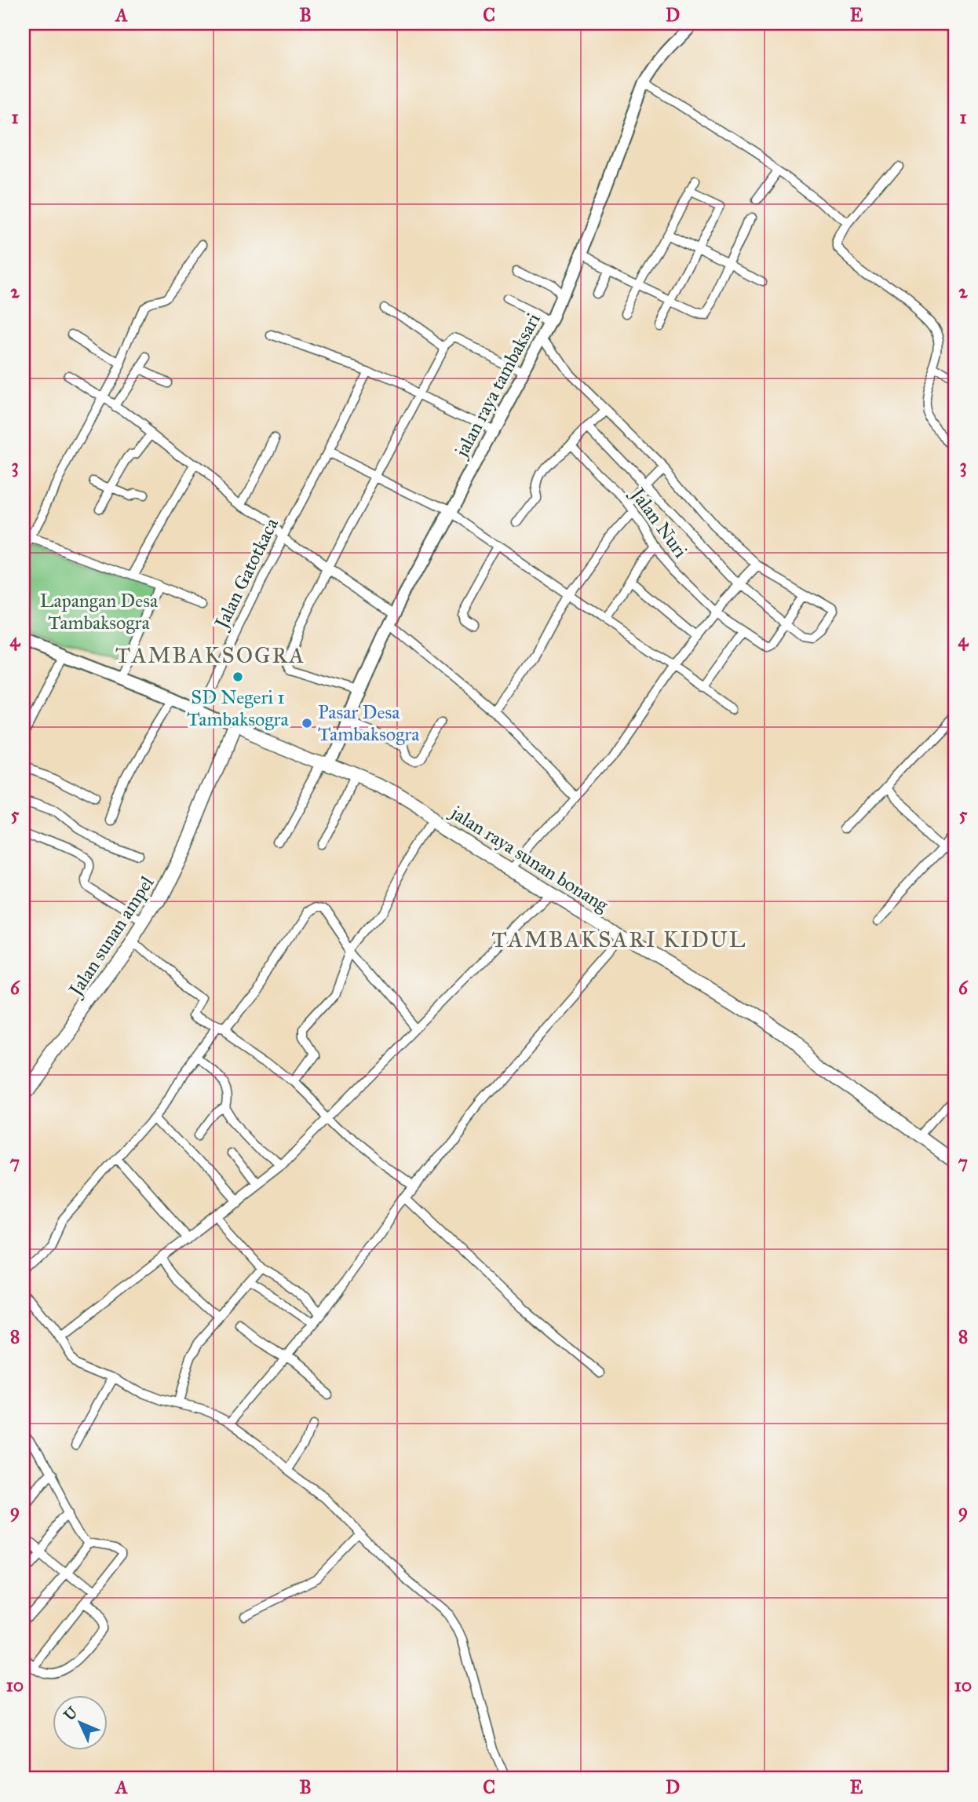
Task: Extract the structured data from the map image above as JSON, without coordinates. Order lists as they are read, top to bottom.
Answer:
{
  "streets": {
    "main road": ["jalan raya sunan bonang", "Jalan sunan ampel"],
    "street": ["jalan raya tambaksari", "Jalan Nuri", "Jalan Gatotkaca"]
  },
  "crossings": [
    ["jalan raya tambaksari", "jalan raya sunan bonang"],
    ["jalan raya sunan bonang", "Jalan sunan ampel"]
  ],
  "districts": ["TAMBAKSOGRA", "TAMBAKSARI KIDUL"],
  "parks": ["Lapangan Desa Tambaksogra"],
  "places": ["SD Negeri 1 Tambaksogra", "Pasar Desa Tambaksogra"],
  "north": "top left",
  "grid": {
    "columns": [
      "A",
      "B",
      "C",
      "D",
      "E"
    ],
    "rows": [
      "1",
      "2",
      "3",
      "4",
      "5",
      "6",
      "7",
      "8",
      "9",
      "10"
    ]
  }
}
